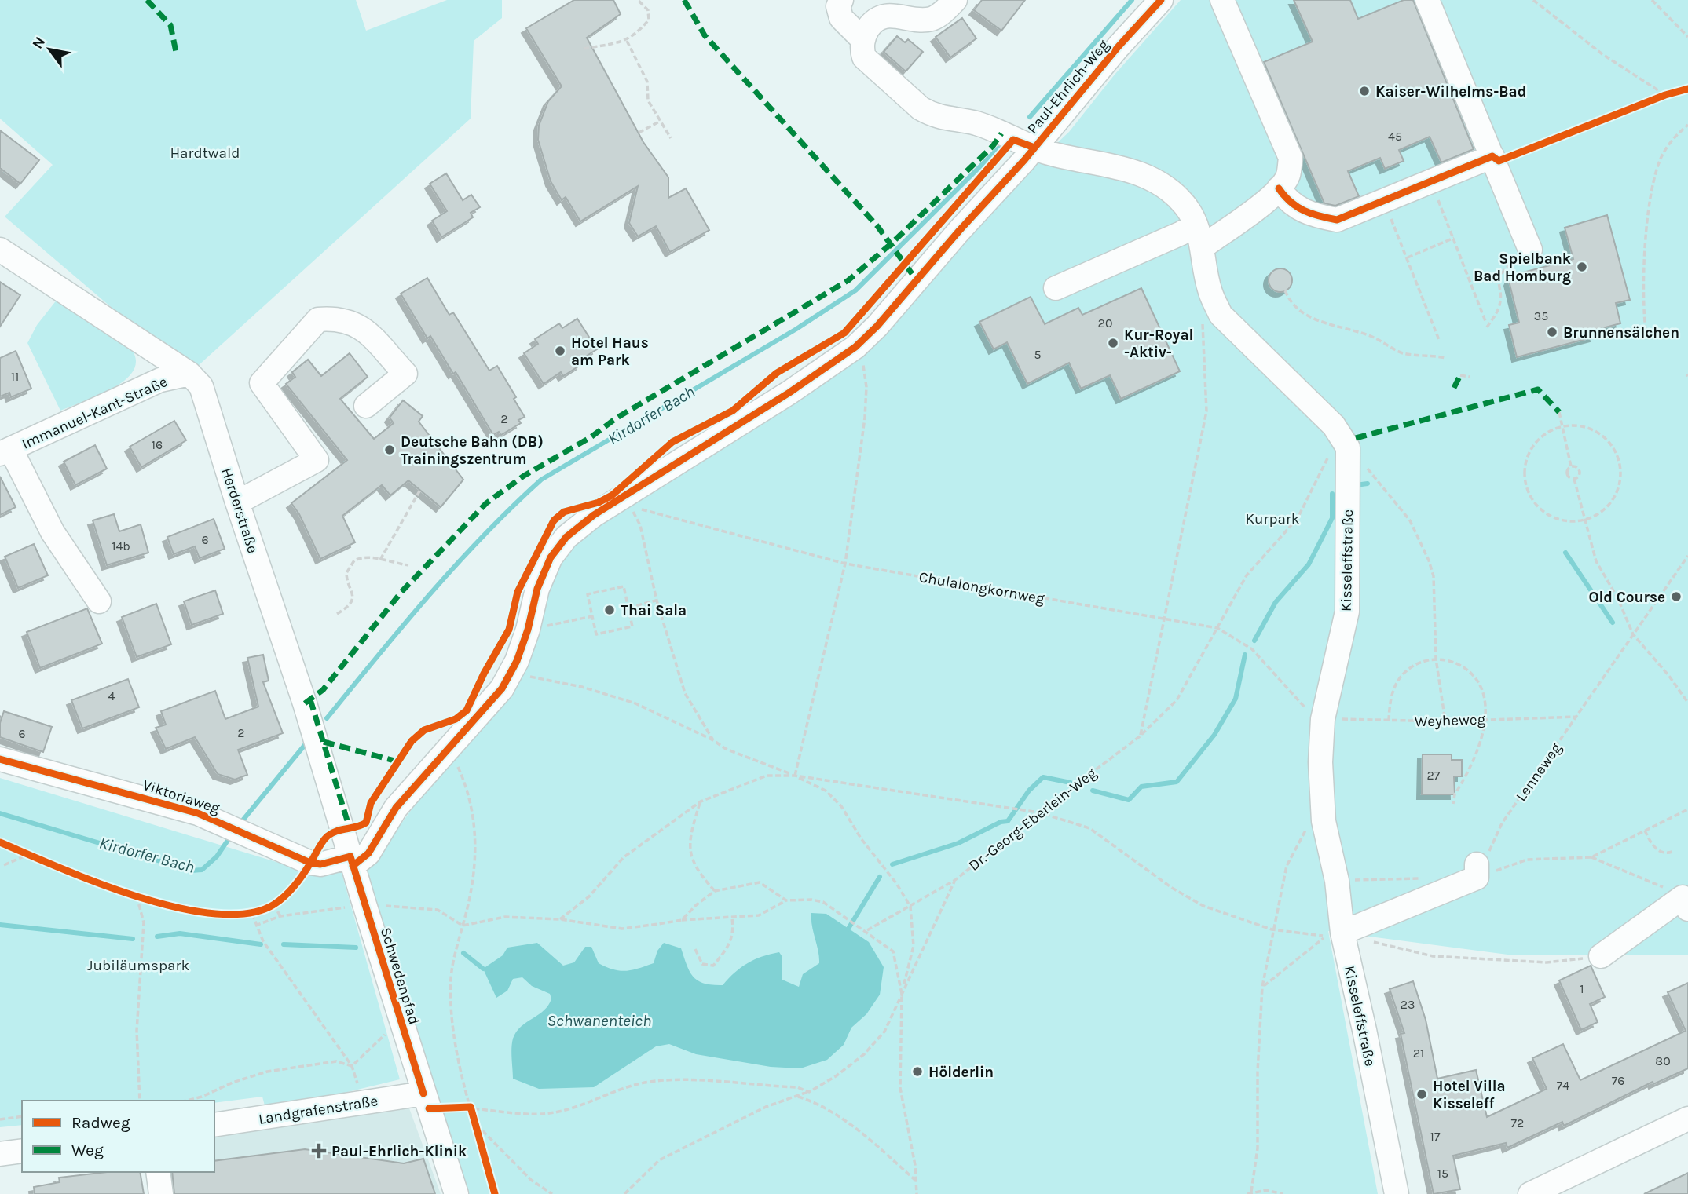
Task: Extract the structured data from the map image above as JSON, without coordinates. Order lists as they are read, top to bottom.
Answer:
{
  "streets": {
    "street": [
      "Paul-Ehrlich-Weg",
      "Immanuel-Kant-Straße",
      "Herderstraße",
      "Kisseleffstraße",
      "Viktoriaweg",
      "Schwedenpfad",
      "Landgrafenstraße"
    ],
    "path": [
      "Chulalongkornweg",
      "Weyheweg",
      "Lenneweg",
      "Dr.-Georg-Eberlein-Weg"
    ]
  },
  "crossings": [
    ["Paul-Ehrlich-Weg", "Herderstraße"],
    ["Paul-Ehrlich-Weg", "Viktoriaweg"],
    ["Paul-Ehrlich-Weg", "Schwedenpfad"],
    ["Immanuel-Kant-Straße", "Herderstraße"],
    ["Herderstraße", "Viktoriaweg"],
    ["Herderstraße", "Schwedenpfad"],
    ["Kisseleffstraße", "Chulalongkornweg"],
    ["Kisseleffstraße", "Weyheweg"],
    ["Kisseleffstraße", "Dr.-Georg-Eberlein-Weg"],
    ["Chulalongkornweg", "Weyheweg"],
    ["Chulalongkornweg", "Dr.-Georg-Eberlein-Weg"],
    ["Weyheweg", "Lenneweg"],
    ["Viktoriaweg", "Schwedenpfad"],
    ["Schwedenpfad", "Landgrafenstraße"]
  ],
  "water": ["Kirdorfer Bach", "Schwanenteich"],
  "parks": ["Hardtwald", "Kurpark", "Jubiläumspark"],
  "places": {
    "other": [
      "Kaiser-Wilhelms-Bad",
      "Spielbank Bad Homburg",
      "Brunnensälchen",
      "Kur-Royal -Aktiv-",
      "Hotel Haus am Park",
      "Deutsche Bahn (DB) Trainingszentrum",
      "Old Course",
      "Thai Sala",
      "Hölderlin",
      "Hotel Villa Kisseleff"
    ],
    "health": ["Paul-Ehrlich-Klinik"]
  },
  "house_numbers": [
    "45",
    "35",
    "20",
    "5",
    "11",
    "2",
    "16",
    "6",
    "14b",
    "4",
    "2",
    "6",
    "27",
    "1",
    "23",
    "21",
    "80",
    "76",
    "74",
    "72",
    "17",
    "15"
  ],
  "legend": ["Radweg", "Weg"],
  "north": "top left"
}
